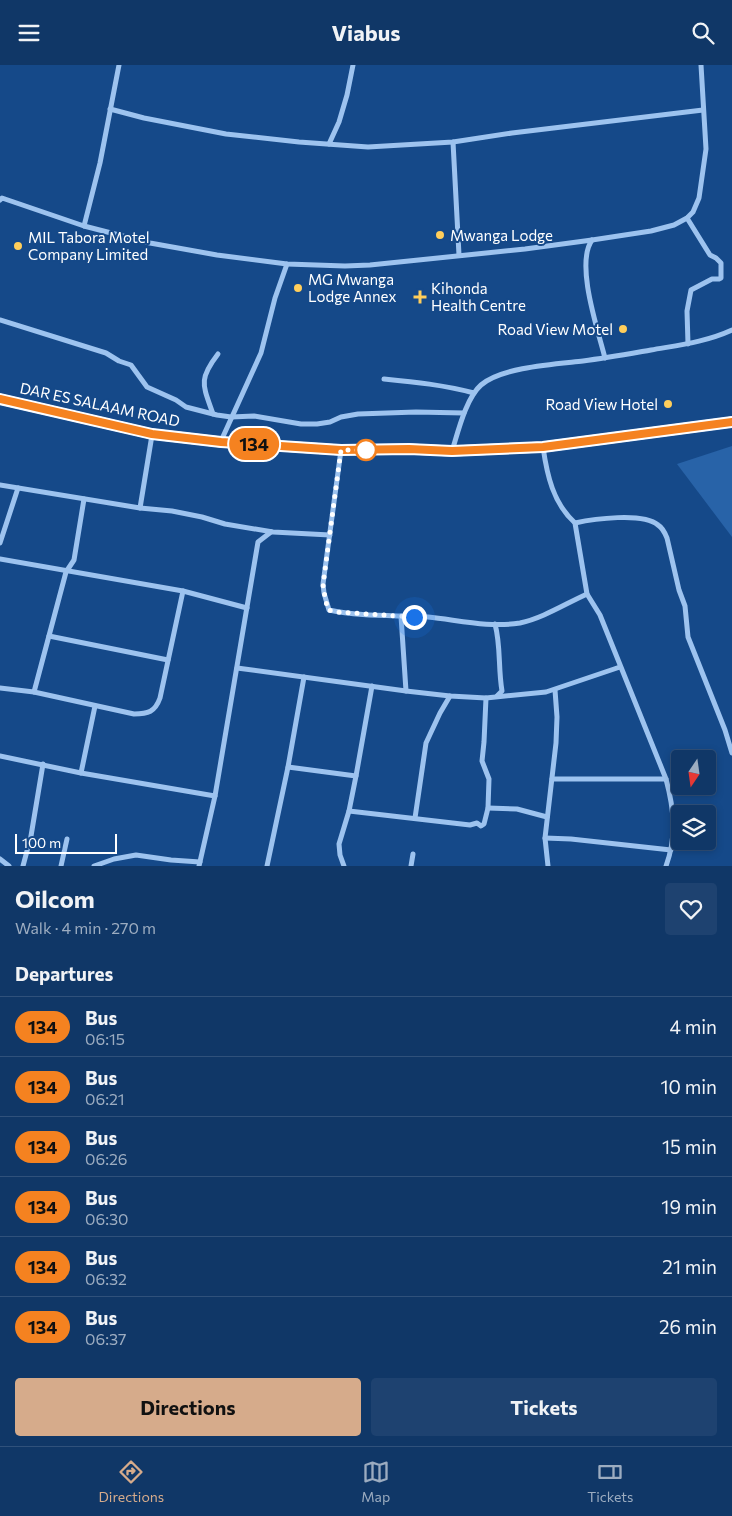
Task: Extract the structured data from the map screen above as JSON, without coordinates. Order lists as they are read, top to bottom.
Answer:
{
  "streets": {
    "highway": ["DAR ES SALAAM ROAD"]
  },
  "places": {
    "other": [
      "Mwanga Lodge",
      "MIL Tabora Motel Company Limited",
      "MG Mwanga Lodge Annex",
      "Road View Motel",
      "Road View Hotel"
    ],
    "health": ["Kihonda Health Centre"]
  },
  "lines": ["bus line 134"],
  "scale_bar": "100 m",
  "north": "bottom",
  "page": {
    "header": "Viabus",
    "on_map": "134",
    "scale": "100 m",
    "heading": [
      ["Oilcom", "Walk · 4 min · 270 m"],
      "Departures"
    ],
    "list": [
      {
        "mark": "134",
        "name": "Bus",
        "note": "06:15",
        "value": "4 min"
      },
      {
        "mark": "134",
        "name": "Bus",
        "note": "06:21",
        "value": "10 min"
      },
      {
        "mark": "134",
        "name": "Bus",
        "note": "06:26",
        "value": "15 min"
      },
      {
        "mark": "134",
        "name": "Bus",
        "note": "06:30",
        "value": "19 min"
      },
      {
        "mark": "134",
        "name": "Bus",
        "note": "06:32",
        "value": "21 min"
      },
      {
        "mark": "134",
        "name": "Bus",
        "note": "06:37",
        "value": "26 min"
      }
    ],
    "buttons": ["Directions", "Tickets"],
    "tabs": ["Directions", "Map", "Tickets"]
  }
}
